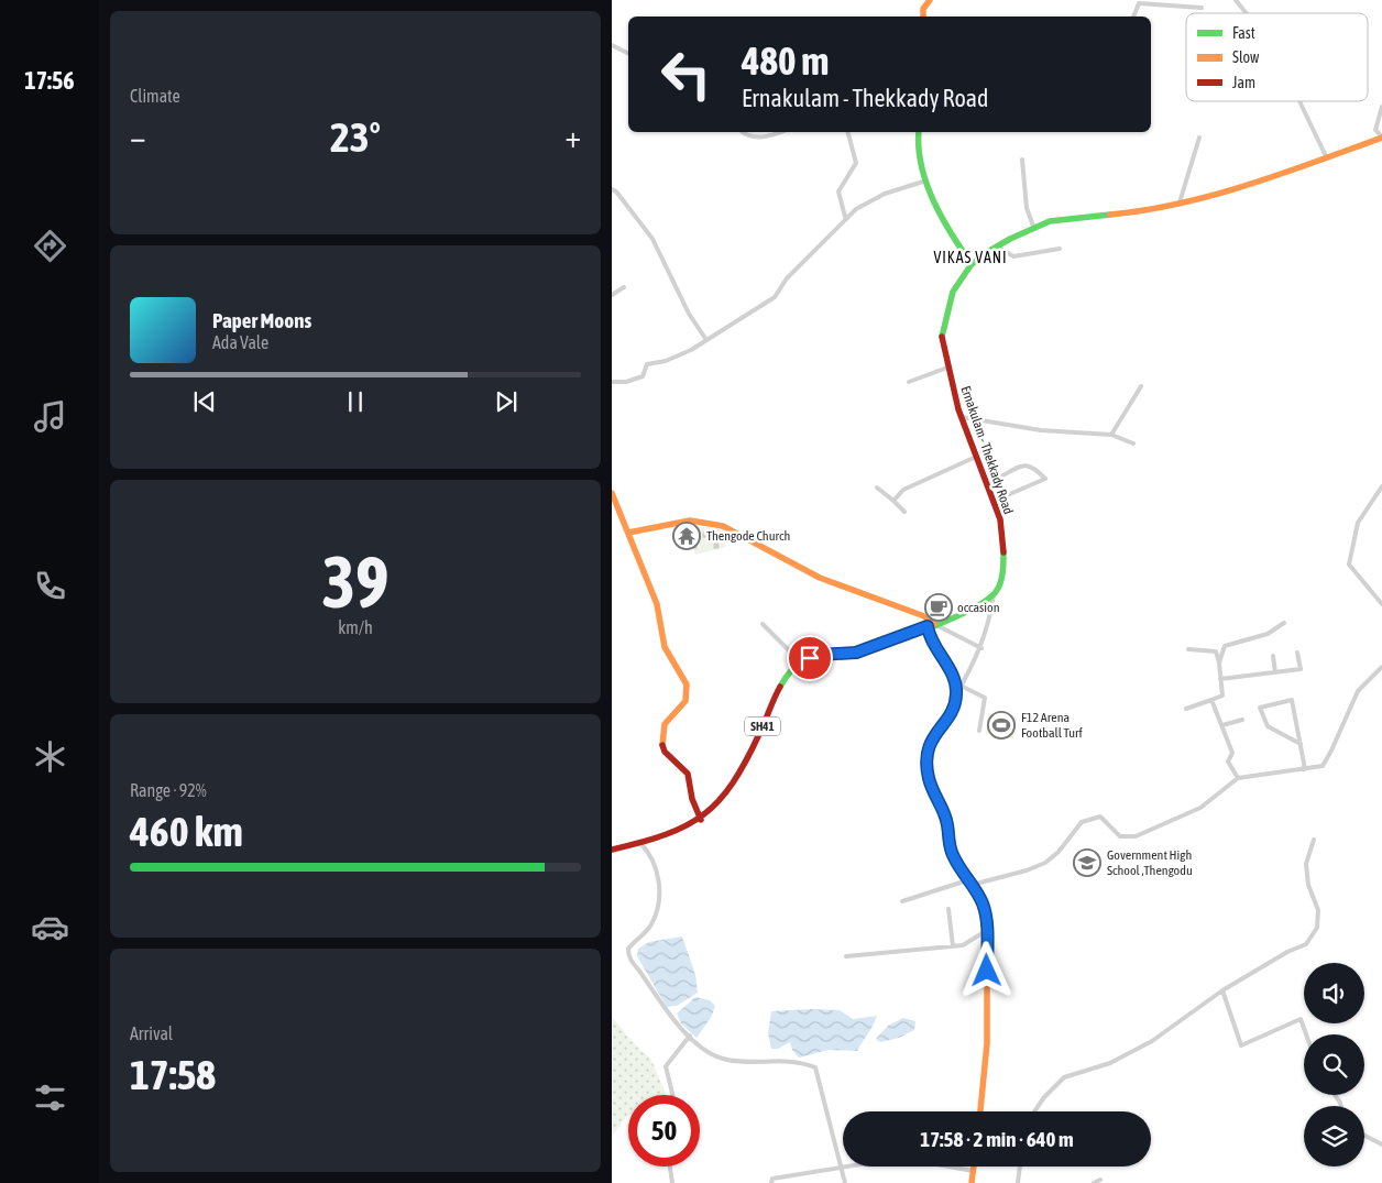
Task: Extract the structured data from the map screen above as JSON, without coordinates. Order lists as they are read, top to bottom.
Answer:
{
  "streets": {
    "main road": ["Ernakulam - Thekkady Road", "SH41"]
  },
  "districts": ["VIKAS VANI"],
  "places": {
    "temple": ["Thengode Church"],
    "cafe": ["occasion"],
    "sports": ["F12 Arena Football Turf"],
    "school or university": ["Government High School ,Thengodu"]
  },
  "legend": ["Fast", "Slow", "Jam"],
  "page": {
    "tabs": "17:56",
    "tile": [
      "Climate",
      ["39", "km/h"],
      ["Range · 92%", "460 km"],
      ["Arrival", "17:58"]
    ],
    "turn": ["480 m", "Ernakulam - Thekkady Road"],
    "heat": ["−", "23°", "+"],
    "song": ["Paper Moons", "Ada Vale"],
    "limit": "50",
    "trip": "17:58 · 2 min · 640 m"
  }
}
